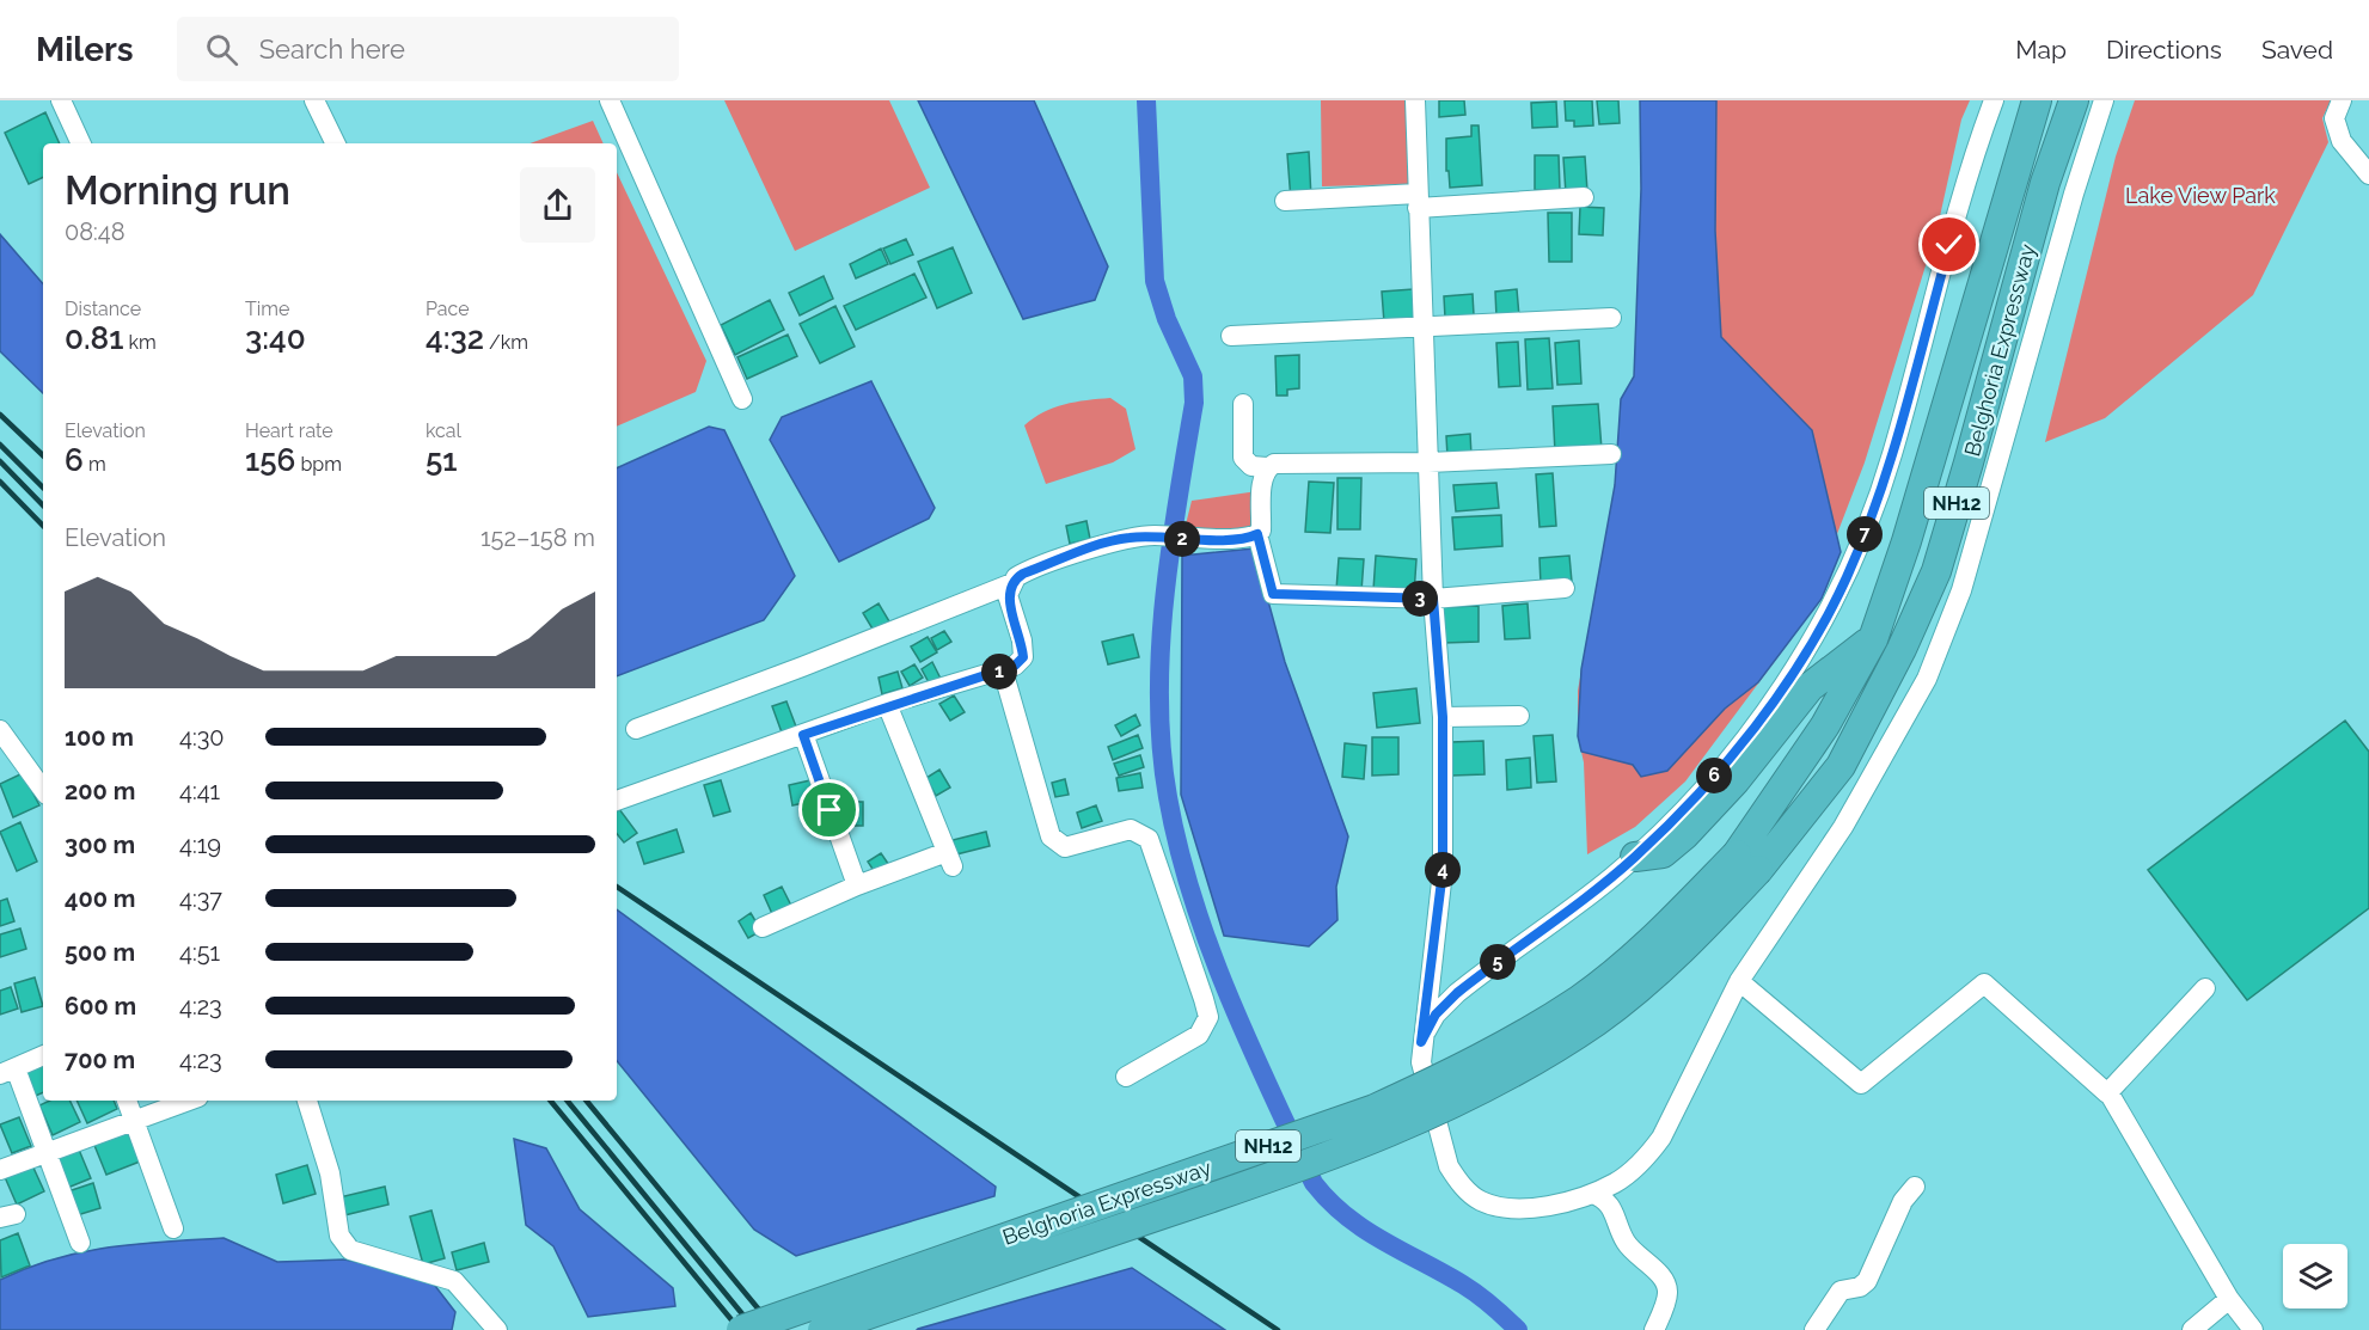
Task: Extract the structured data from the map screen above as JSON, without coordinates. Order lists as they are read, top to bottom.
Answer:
{
  "streets": {
    "highway": ["Belghoria Expressway", "NH12"]
  },
  "parks": ["Lake View Park"],
  "page": {
    "header": "Milers",
    "search": "Search here",
    "nav": ["Map", "Directions", "Saved"],
    "heading": ["Morning run", "08:48"],
    "stats": [
      ["Distance", "0.81 km"],
      ["Time", "3:40"],
      ["Pace", "4:32 /km"],
      ["Elevation", "6 m"],
      ["Heart rate", "156 bpm"],
      ["kcal", "51"]
    ],
    "chart": ["Elevation", "152–158 m"],
    "pins": [
      "7",
      "2",
      "3",
      "1",
      "6",
      "4",
      "5"
    ],
    "list": [
      {
        "name": "100 m",
        "note": "4:30"
      },
      {
        "name": "200 m",
        "note": "4:41"
      },
      {
        "name": "300 m",
        "note": "4:19"
      },
      {
        "name": "400 m",
        "note": "4:37"
      },
      {
        "name": "500 m",
        "note": "4:51"
      },
      {
        "name": "600 m",
        "note": "4:23"
      },
      {
        "name": "700 m",
        "note": "4:23"
      }
    ]
  }
}
